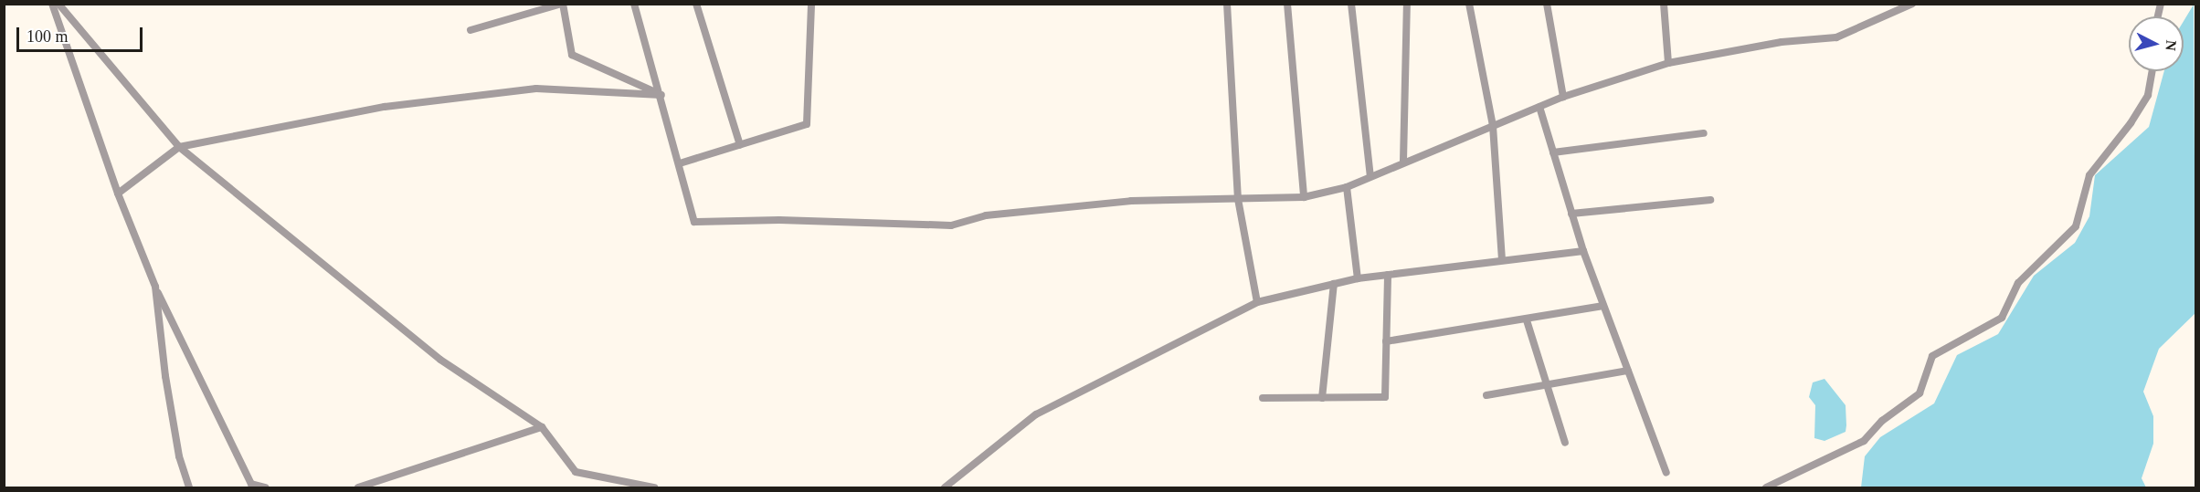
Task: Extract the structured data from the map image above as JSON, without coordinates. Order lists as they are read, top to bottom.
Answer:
{
  "scale_bar": "100 m",
  "north": "right"
}
